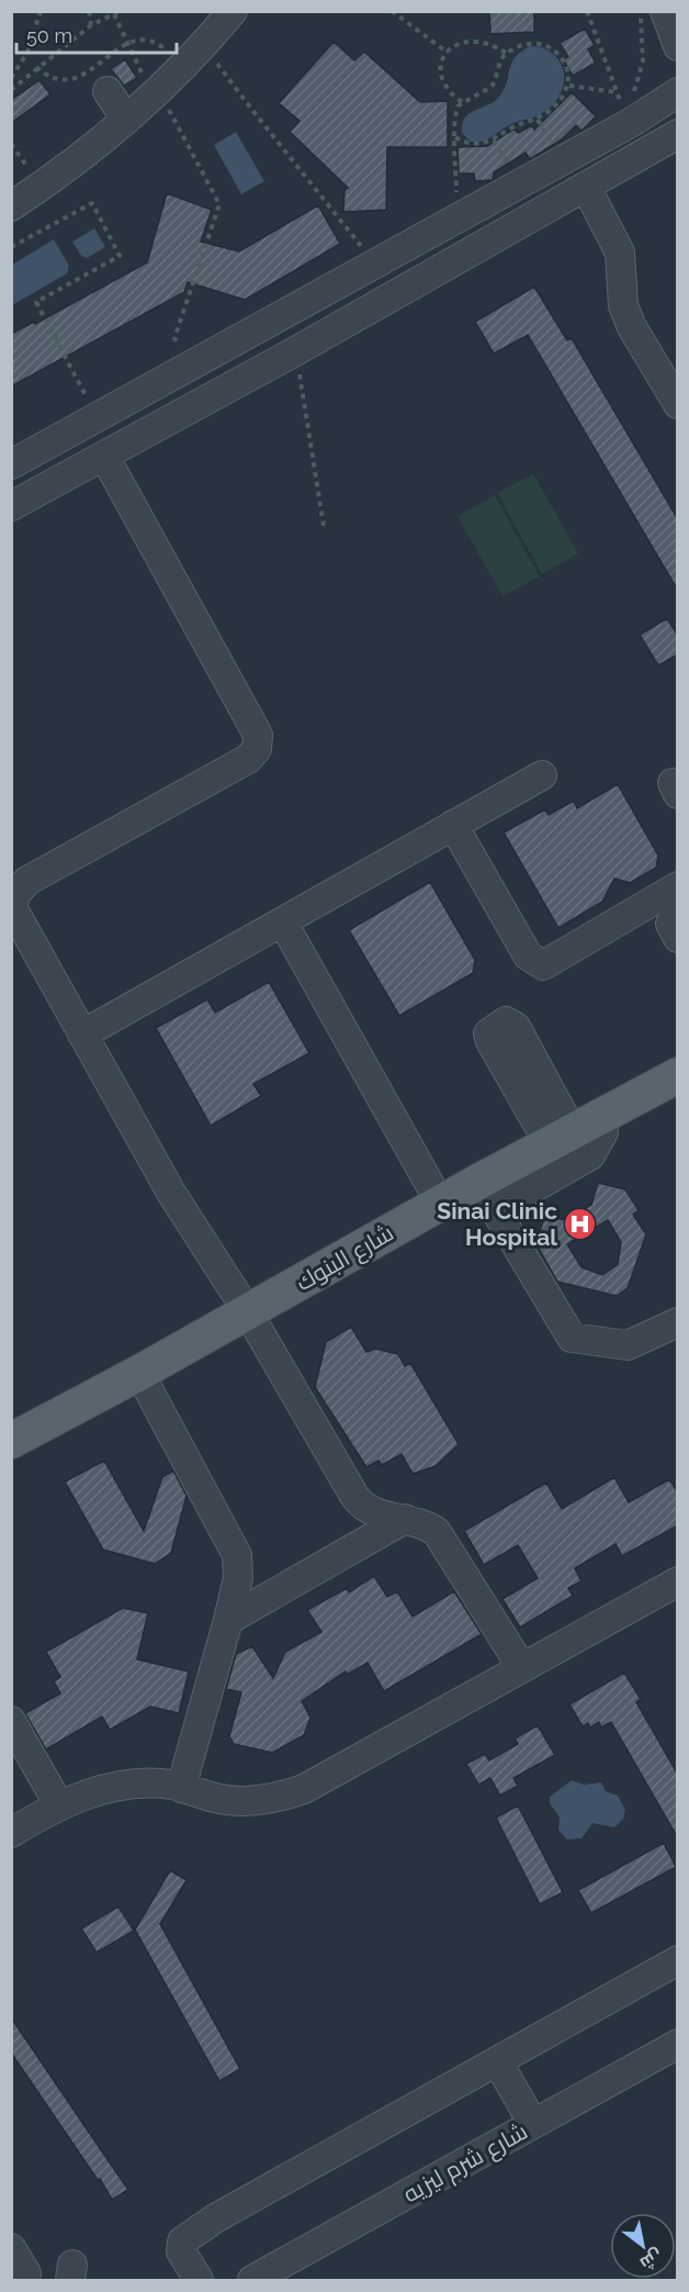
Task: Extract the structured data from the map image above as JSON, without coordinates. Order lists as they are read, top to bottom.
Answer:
{
  "streets": {
    "main road": ["شارع البنوك"],
    "street": ["شارع شرم ليزيه"]
  },
  "places": {
    "hospital": ["Sinai Clinic Hospital"]
  },
  "scale_bar": "50 m",
  "north": "bottom right"
}
